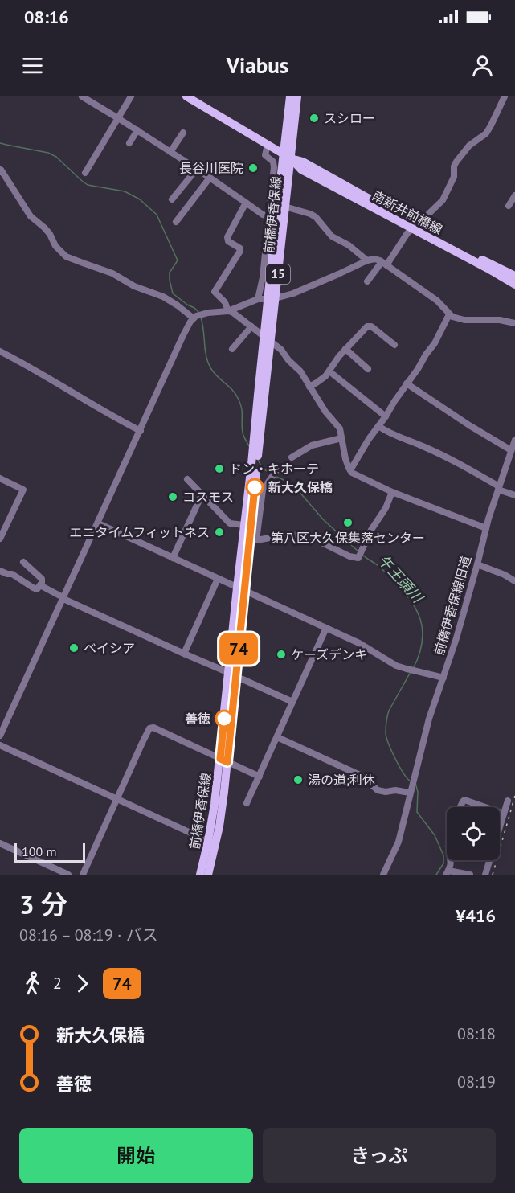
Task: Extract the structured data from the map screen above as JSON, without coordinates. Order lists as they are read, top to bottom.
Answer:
{
  "streets": {
    "main road": ["南新井前橋線", "前橋伊香保線", "15"],
    "street": ["前橋伊香保線旧道"]
  },
  "crossings": [
    ["南新井前橋線", "前橋伊香保線"]
  ],
  "water": ["午王頭川"],
  "places": [
    "スシロー",
    "長谷川医院",
    "ドン・キホーテ",
    "新大久保橋",
    "コスモス",
    "第八区大久保集落センター",
    "エニタイムフィットネス",
    "ベイシア",
    "ケーズデンキ",
    "善徳",
    "湯の道;利休"
  ],
  "lines": ["bus line 74"],
  "scale_bar": "100 m",
  "page": {
    "status": "08:16",
    "header": "Viabus",
    "on_map": "74",
    "scale": "100 m",
    "heading": ["3 分", "08:16 – 08:19 · バス", "¥416"],
    "legs": ["2", "74"],
    "list": [
      {
        "name": "新大久保橋",
        "value": "08:18"
      },
      {
        "name": "善徳",
        "value": "08:19"
      }
    ],
    "buttons": ["開始", "きっぷ"]
  }
}
